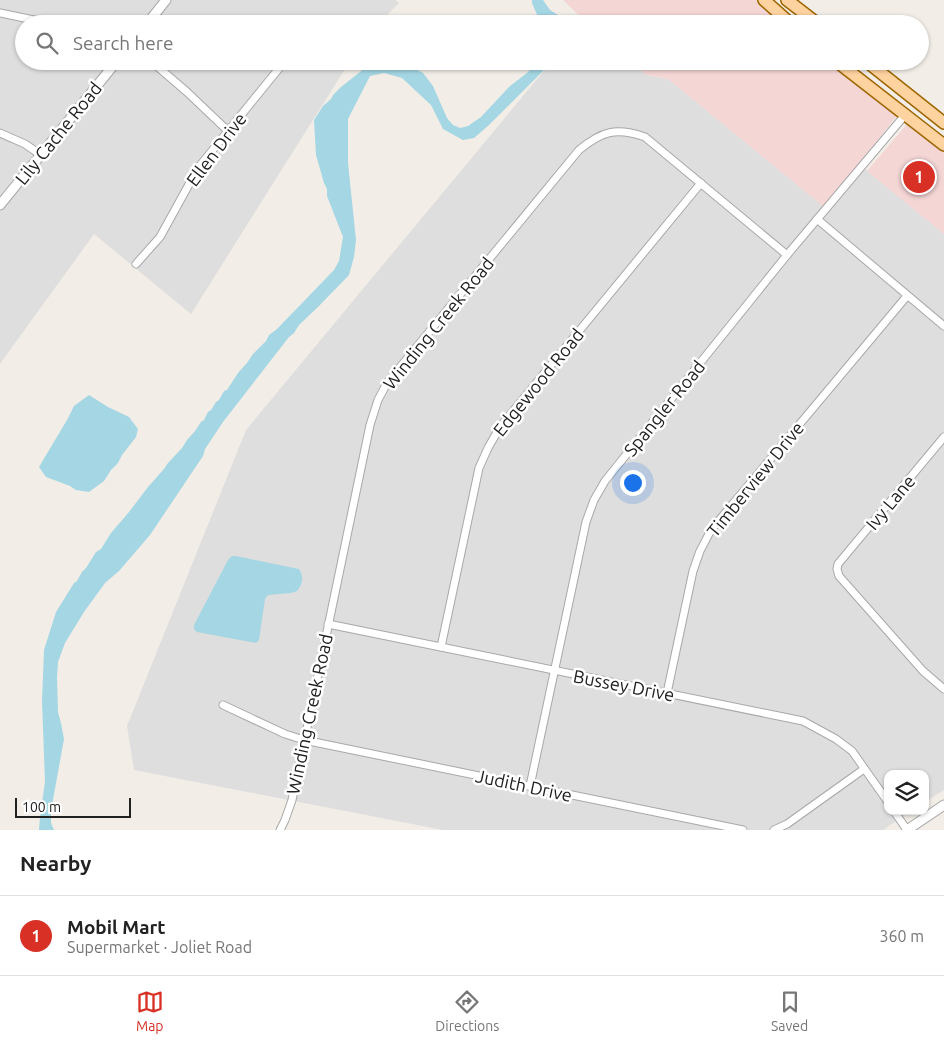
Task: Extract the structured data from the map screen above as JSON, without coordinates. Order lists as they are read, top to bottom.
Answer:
{
  "streets": {
    "street": [
      "Lily Cache Road",
      "Ellen Drive",
      "Winding Creek Road",
      "Edgewood Road",
      "Spangler Road",
      "Timberview Drive",
      "Ivy Lane",
      "Bussey Drive",
      "Judith Drive"
    ]
  },
  "crossings": [
    ["Winding Creek Road", "Edgewood Road"],
    ["Winding Creek Road", "Spangler Road"],
    ["Winding Creek Road", "Bussey Drive"],
    ["Winding Creek Road", "Judith Drive"],
    ["Edgewood Road", "Bussey Drive"],
    ["Spangler Road", "Bussey Drive"],
    ["Spangler Road", "Judith Drive"],
    ["Timberview Drive", "Bussey Drive"]
  ],
  "scale_bar": "100 m",
  "page": {
    "search": "Search here",
    "pins": "1",
    "scale": "100 m",
    "heading": "Nearby",
    "list": [
      {
        "mark": "1",
        "name": "Mobil Mart",
        "note": "Supermarket · Joliet Road",
        "value": "360 m"
      }
    ],
    "nav": ["Map", "Directions", "Saved"]
  }
}
